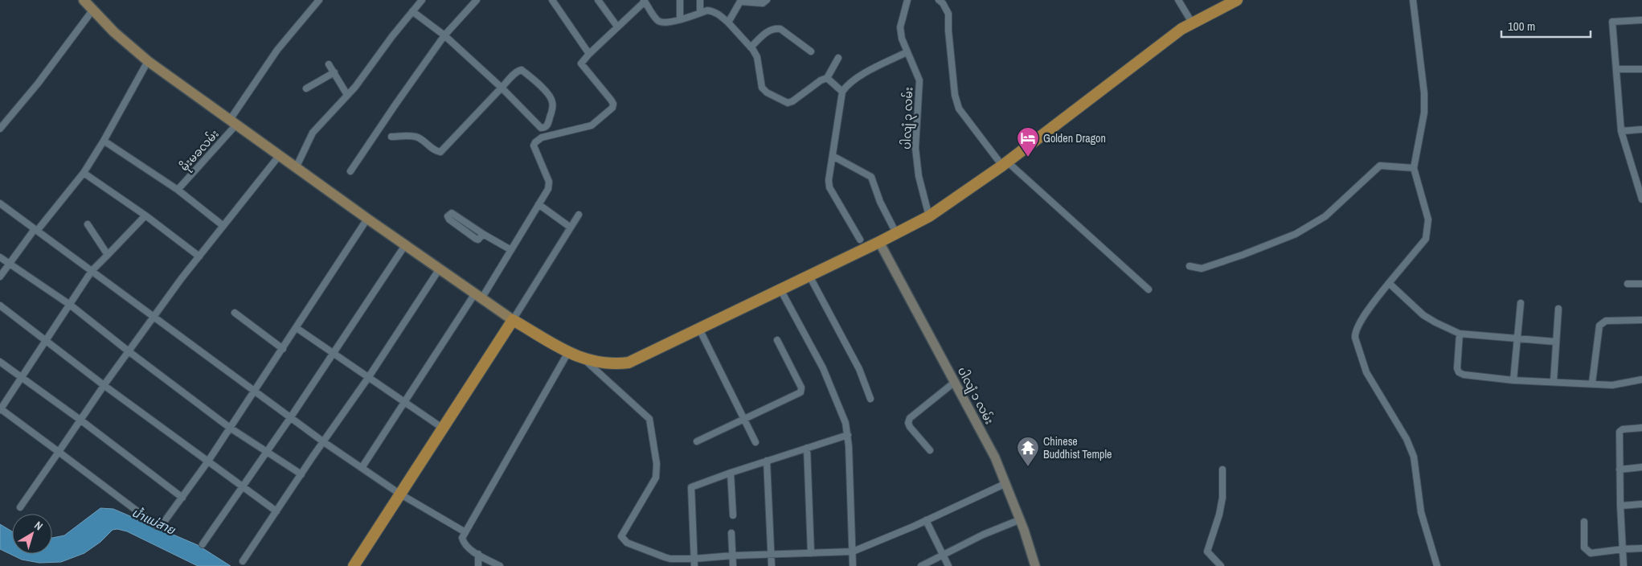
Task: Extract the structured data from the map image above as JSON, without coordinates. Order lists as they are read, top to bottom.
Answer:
{
  "streets": {
    "street": ["ပါလျံ ၃ လမ်း", "မိုးမခလမ်း", "ပါလျံ ၁ လမ်း"]
  },
  "water": ["น้ำแม่สาย"],
  "places": {
    "hotel": ["Golden Dragon"],
    "temple": ["Chinese Buddhist Temple"]
  },
  "scale_bar": "100 m",
  "north": "top right"
}
